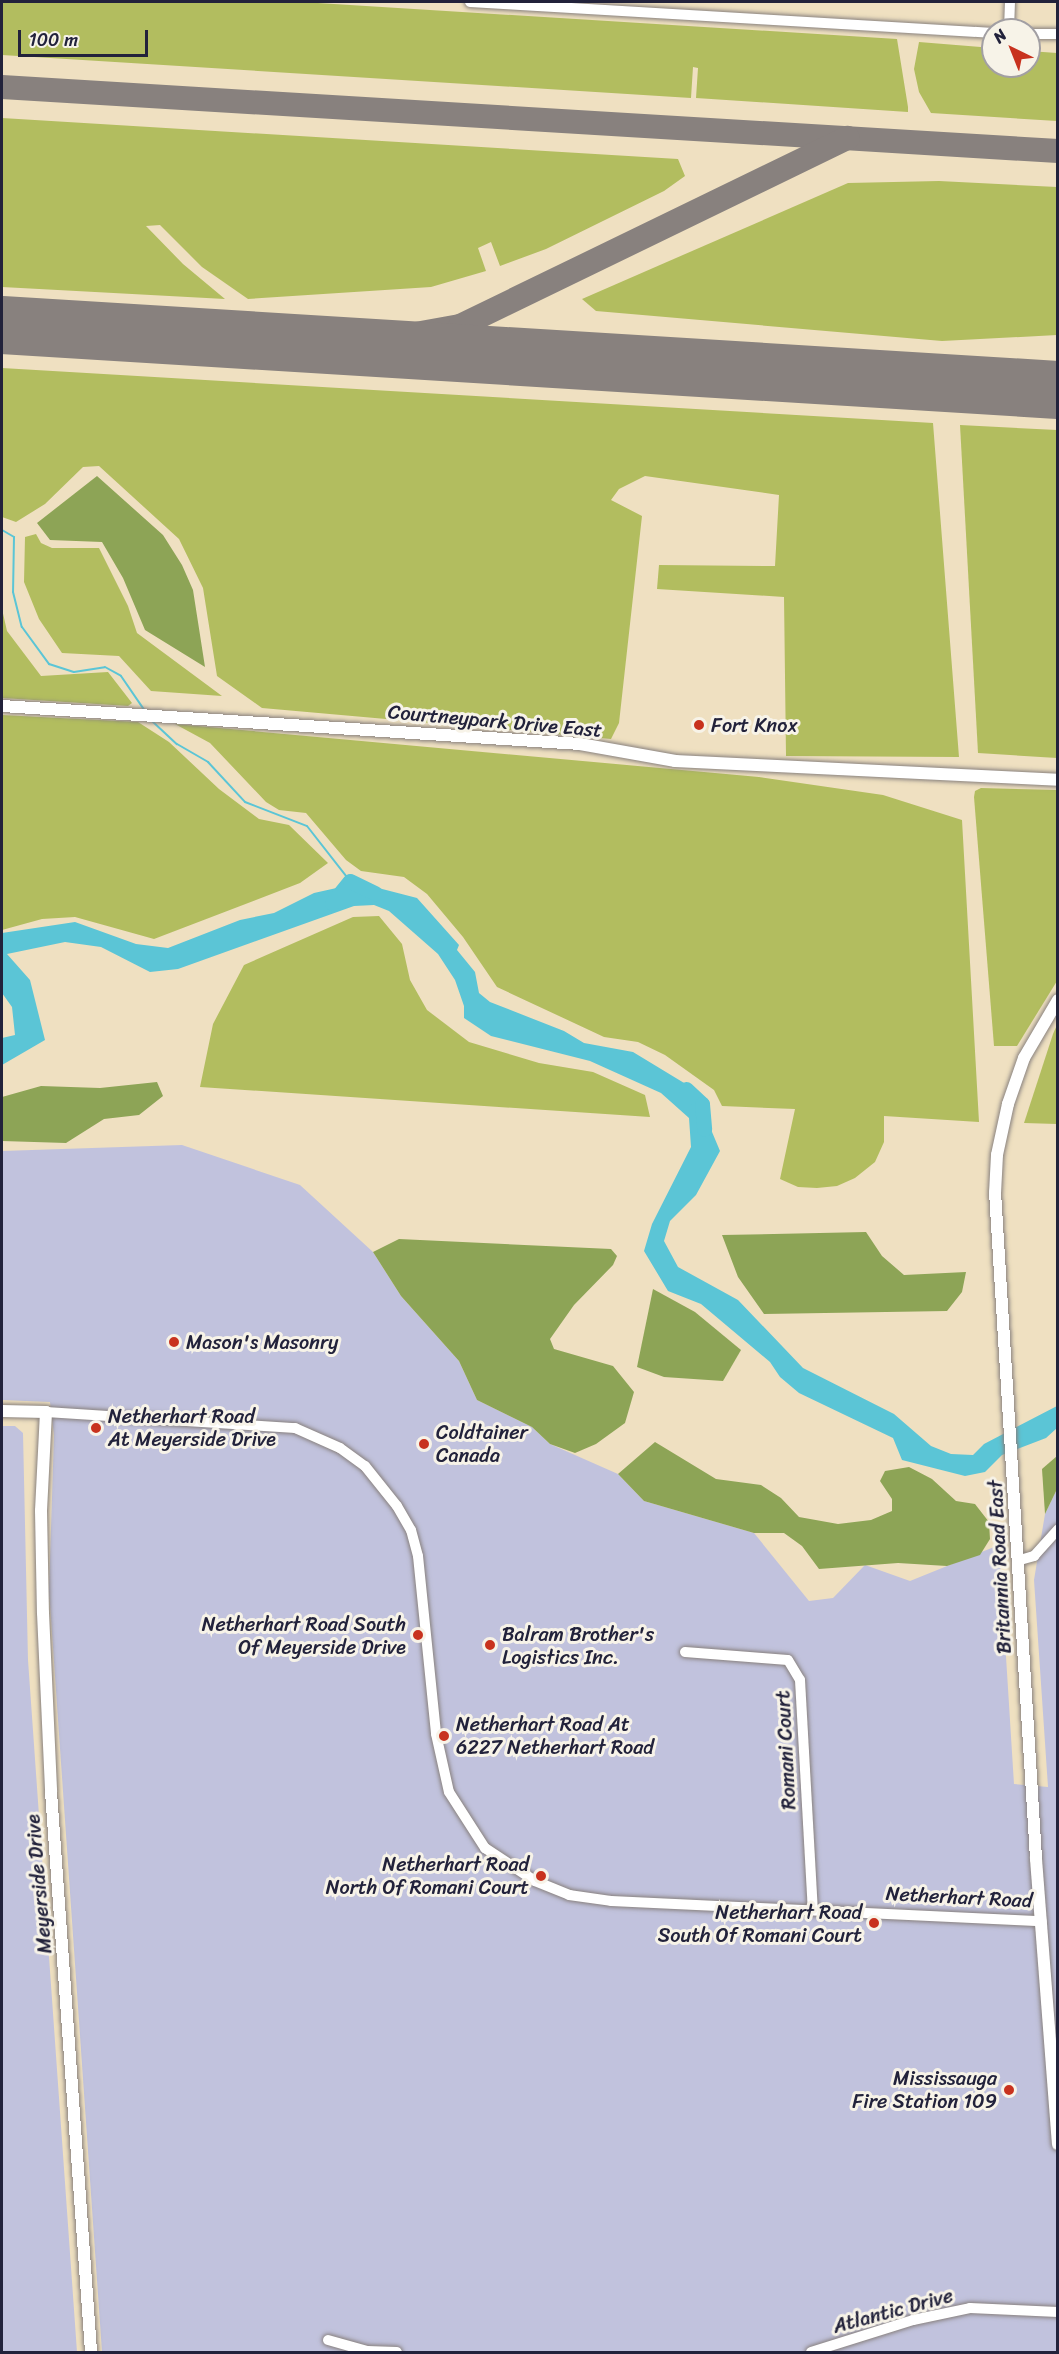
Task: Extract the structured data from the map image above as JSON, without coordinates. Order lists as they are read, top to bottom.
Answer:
{
  "streets": {
    "street": [
      "Courtneypark Drive East",
      "Britannia Road East",
      "Romani Court",
      "Meyerside Drive",
      "Netherhart Road",
      "Atlantic Drive"
    ]
  },
  "crossings": [
    ["Britannia Road East", "Netherhart Road"],
    ["Romani Court", "Netherhart Road"],
    ["Meyerside Drive", "Netherhart Road"]
  ],
  "places": [
    "Fort Knox",
    "Mason's Masonry",
    "Netherhart Road At Meyerside Drive",
    "Coldtainer Canada",
    "Netherhart Road South Of Meyerside Drive",
    "Balram Brother's Logistics Inc.",
    "Netherhart Road At 6227 Netherhart Road",
    "Netherhart Road North Of Romani Court",
    "Netherhart Road South Of Romani Court",
    "Mississauga Fire Station 109"
  ],
  "scale_bar": "100 m",
  "north": "top left"
}
